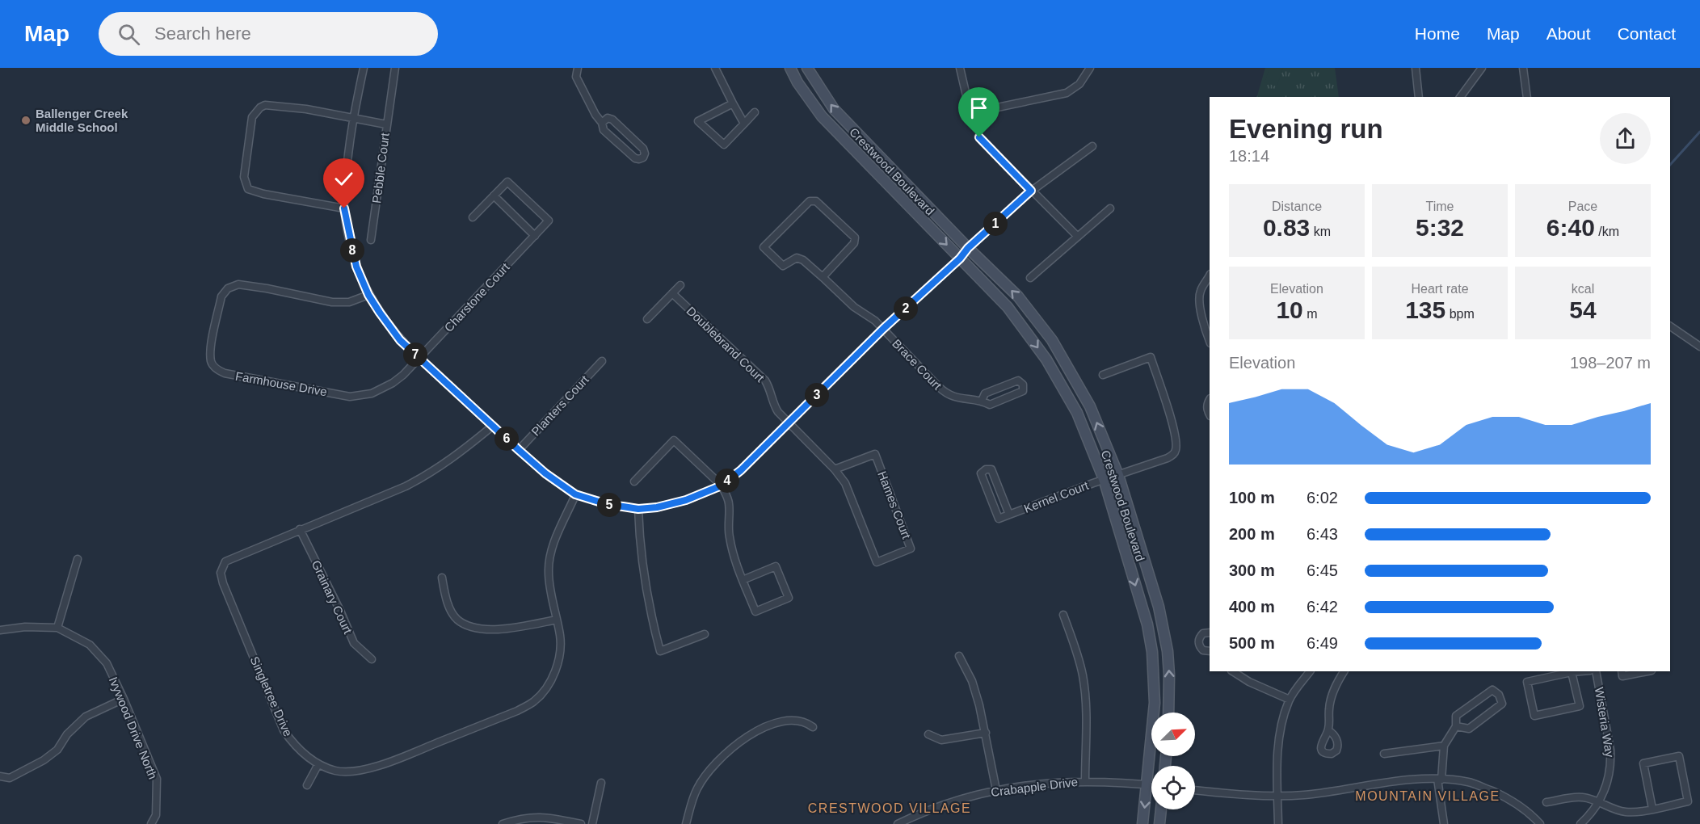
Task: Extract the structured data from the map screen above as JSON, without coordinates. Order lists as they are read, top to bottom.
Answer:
{
  "streets": {
    "main road": ["Crestwood Boulevard"],
    "street": [
      "Pebble Court",
      "Charstone Court",
      "Doublebrand Court",
      "Brace Court",
      "Farmhouse Drive",
      "Planters Court",
      "Kernel Court",
      "Hames Court",
      "Grainary Court",
      "Singletree Drive",
      "Wisteria Way",
      "Ivywood Drive North",
      "Crabapple Drive"
    ]
  },
  "crossings": [
    ["Crestwood Boulevard", "Kernel Court"],
    ["Crestwood Boulevard", "Crabapple Drive"],
    ["Charstone Court", "Farmhouse Drive"],
    ["Doublebrand Court", "Hames Court"],
    ["Grainary Court", "Singletree Drive"]
  ],
  "districts": ["MOUNTAIN VILLAGE", "CRESTWOOD VILLAGE"],
  "places": ["Ballenger Creek Middle School"],
  "north": "top right",
  "page": {
    "header": "Map",
    "search": "Search here",
    "nav": [
      "Home",
      "Map",
      "About",
      "Contact"
    ],
    "heading": ["Evening run", "18:14"],
    "stats": [
      ["Distance", "0.83 km"],
      ["Time", "5:32"],
      ["Pace", "6:40 /km"],
      ["Elevation", "10 m"],
      ["Heart rate", "135 bpm"],
      ["kcal", "54"]
    ],
    "pins": [
      "1",
      "8",
      "2",
      "7",
      "3",
      "6",
      "4",
      "5"
    ],
    "chart": ["Elevation", "198–207 m"],
    "list": [
      {
        "name": "100 m",
        "note": "6:02"
      },
      {
        "name": "200 m",
        "note": "6:43"
      },
      {
        "name": "300 m",
        "note": "6:45"
      },
      {
        "name": "400 m",
        "note": "6:42"
      },
      {
        "name": "500 m",
        "note": "6:49"
      }
    ]
  }
}
